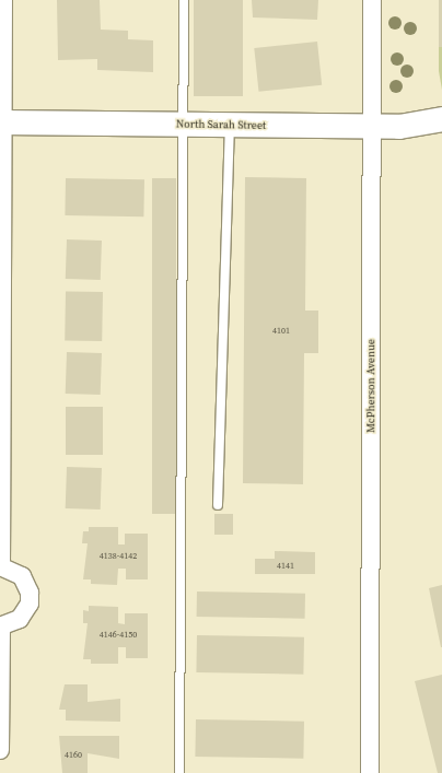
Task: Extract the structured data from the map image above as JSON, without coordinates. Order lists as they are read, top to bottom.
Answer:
{
  "streets": {
    "street": ["North Sarah Street", "McPherson Avenue"]
  },
  "crossings": [
    ["North Sarah Street", "McPherson Avenue"]
  ],
  "house_numbers": [
    "4101",
    "4138-4142",
    "4141",
    "4146-4150",
    "4160"
  ]
}
